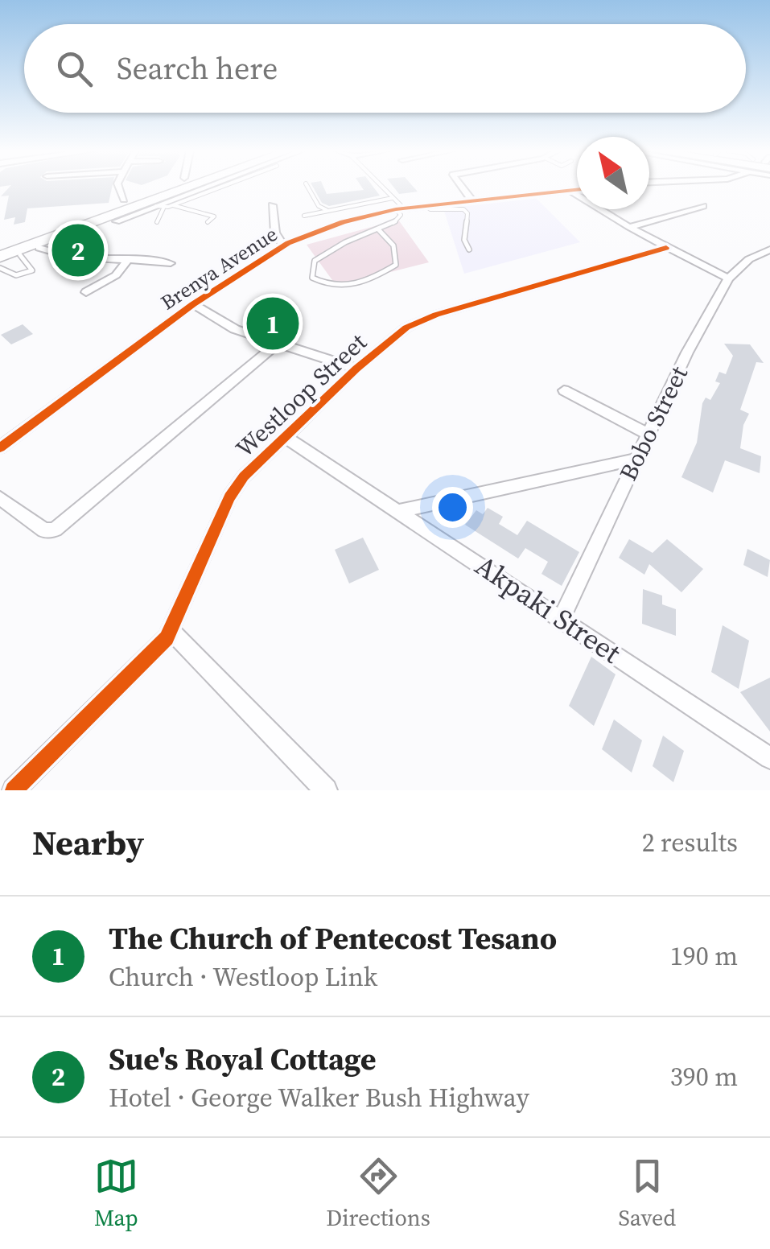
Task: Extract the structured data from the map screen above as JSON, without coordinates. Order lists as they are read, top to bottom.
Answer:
{
  "streets": {
    "street": [
      "Brenya Avenue",
      "Westloop Street",
      "Bobo Street",
      "Akpaki Street"
    ]
  },
  "crossings": [
    ["Westloop Street", "Akpaki Street"],
    ["Bobo Street", "Akpaki Street"]
  ],
  "north": "top left",
  "page": {
    "search": "Search here",
    "pins": ["2", "1"],
    "heading": ["Nearby", "2 results"],
    "list": [
      {
        "mark": "1",
        "name": "The Church of Pentecost Tesano",
        "note": "Church · Westloop Link",
        "value": "190 m"
      },
      {
        "mark": "2",
        "name": "Sue's Royal Cottage",
        "note": "Hotel · George Walker Bush Highway",
        "value": "390 m"
      }
    ],
    "nav": ["Map", "Directions", "Saved"]
  }
}
